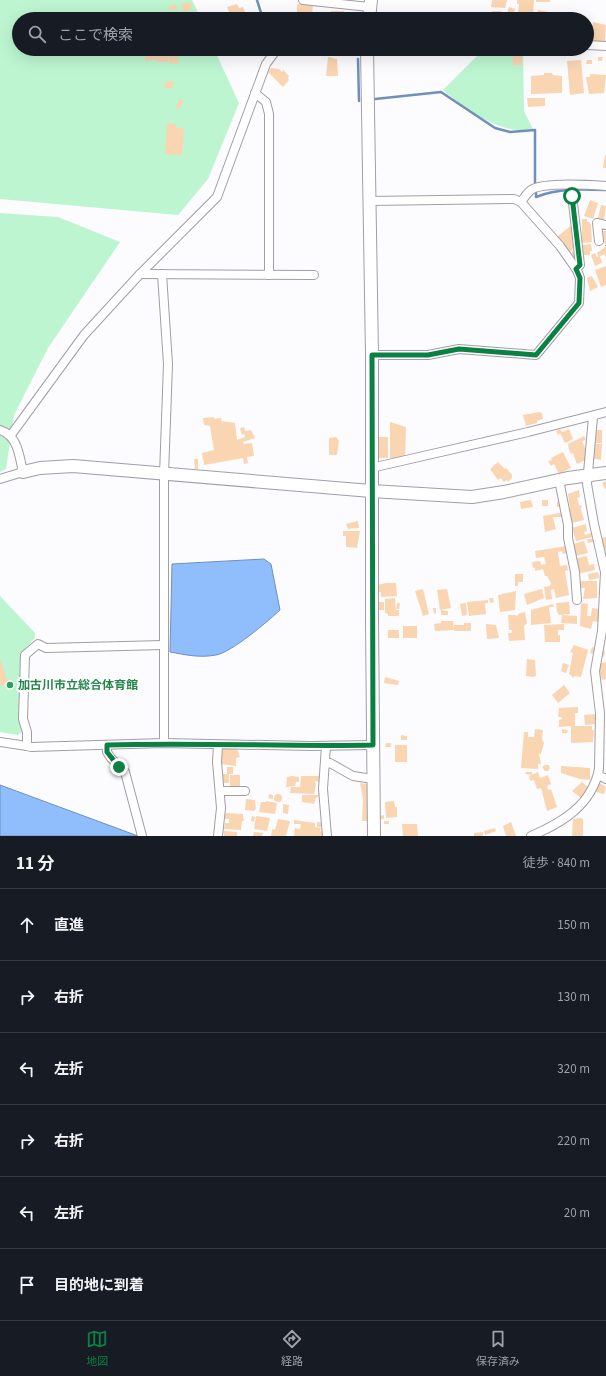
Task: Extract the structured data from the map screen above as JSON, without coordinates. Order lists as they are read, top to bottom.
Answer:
{
  "places": ["加古川市立総合体育館"],
  "page": {
    "search": "ここで検索",
    "heading": ["11 分", "徒歩 · 840 m"],
    "list": [
      ["直進", "150 m"],
      ["右折", "130 m"],
      ["左折", "320 m"],
      ["右折", "220 m"],
      ["左折", "20 m"],
      "目的地に到着"
    ],
    "nav": ["地図", "経路", "保存済み"]
  }
}
